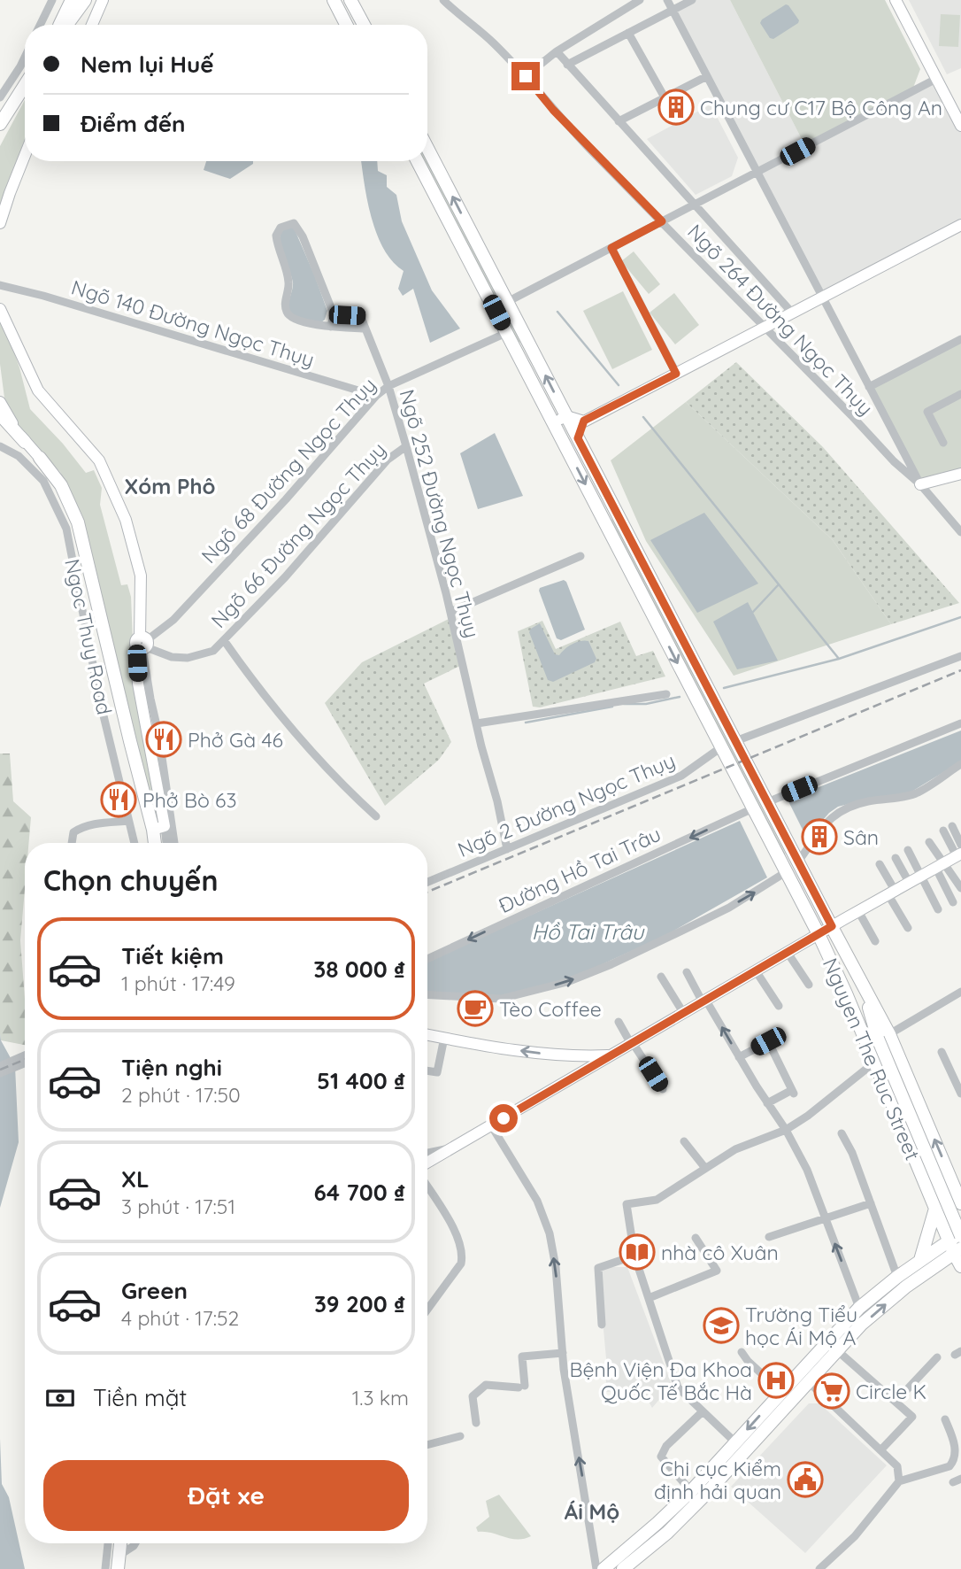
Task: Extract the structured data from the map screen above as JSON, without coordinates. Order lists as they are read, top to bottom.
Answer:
{
  "streets": {
    "main road": ["Ngoc Thuy Road", "Nguyen The Ruc Street"],
    "street": [
      "Ngõ 264 Đường Ngọc Thụy",
      "Ngõ 140 Đường Ngọc Thụy",
      "Ngõ 68 Đường Ngọc Thụy",
      "Ngõ 252 Đường Ngọc Thụy",
      "Ngõ 66 Đường Ngọc Thụy",
      "Ngõ 2 Đường Ngọc Thụy",
      "Đường Hồ Tai Trâu"
    ]
  },
  "crossings": [
    ["Ngõ 140 Đường Ngọc Thụy", "Ngõ 68 Đường Ngọc Thụy"],
    ["Ngõ 68 Đường Ngọc Thụy", "Ngõ 252 Đường Ngọc Thụy"],
    ["Ngõ 68 Đường Ngọc Thụy", "Ngõ 66 Đường Ngọc Thụy"],
    ["Ngõ 68 Đường Ngọc Thụy", "Ngoc Thuy Road"],
    ["Ngõ 68 Đường Ngọc Thụy", "Nguyen The Ruc Street"],
    ["Ngõ 252 Đường Ngọc Thụy", "Ngõ 66 Đường Ngọc Thụy"],
    ["Ngõ 252 Đường Ngọc Thụy", "Ngõ 2 Đường Ngọc Thụy"],
    ["Ngõ 66 Đường Ngọc Thụy", "Ngoc Thuy Road"],
    ["Ngõ 2 Đường Ngọc Thụy", "Nguyen The Ruc Street"],
    ["Đường Hồ Tai Trâu", "Nguyen The Ruc Street"]
  ],
  "one_way": ["Đường Hồ Tai Trâu"],
  "districts": ["Xóm Phô", "Ái Mộ"],
  "water": ["Hồ Tai Trâu"],
  "places": {
    "building": ["Chung cư C17 Bộ Công An", "Sân"],
    "restaurant": ["Phở Gà 46", "Phở Bò 63"],
    "cafe": ["Tèo Coffee"],
    "library": ["nhà cô Xuân"],
    "school or university": ["Trường Tiểu học Ái Mộ A"],
    "hospital": ["Bệnh Viện Đa Khoa Quốc Tế Bắc Hà"],
    "supermarket": ["Circle K"],
    "public building": ["Chi cục Kiểm định hải quan"]
  },
  "page": {
    "banner": ["Nem lụi Huế", "Điểm đến"],
    "heading": "Chọn chuyến",
    "list": [
      {
        "name": "Tiết kiệm",
        "note": "1 phút · 17:49",
        "value": "38 000 ₫"
      },
      {
        "name": "Tiện nghi",
        "note": "2 phút · 17:50",
        "value": "51 400 ₫"
      },
      {
        "name": "XL",
        "note": "3 phút · 17:51",
        "value": "64 700 ₫"
      },
      {
        "name": "Green",
        "note": "4 phút · 17:52",
        "value": "39 200 ₫"
      }
    ],
    "pay": ["Tiền mặt", "1.3 km"],
    "buttons": "Đặt xe"
  }
}
